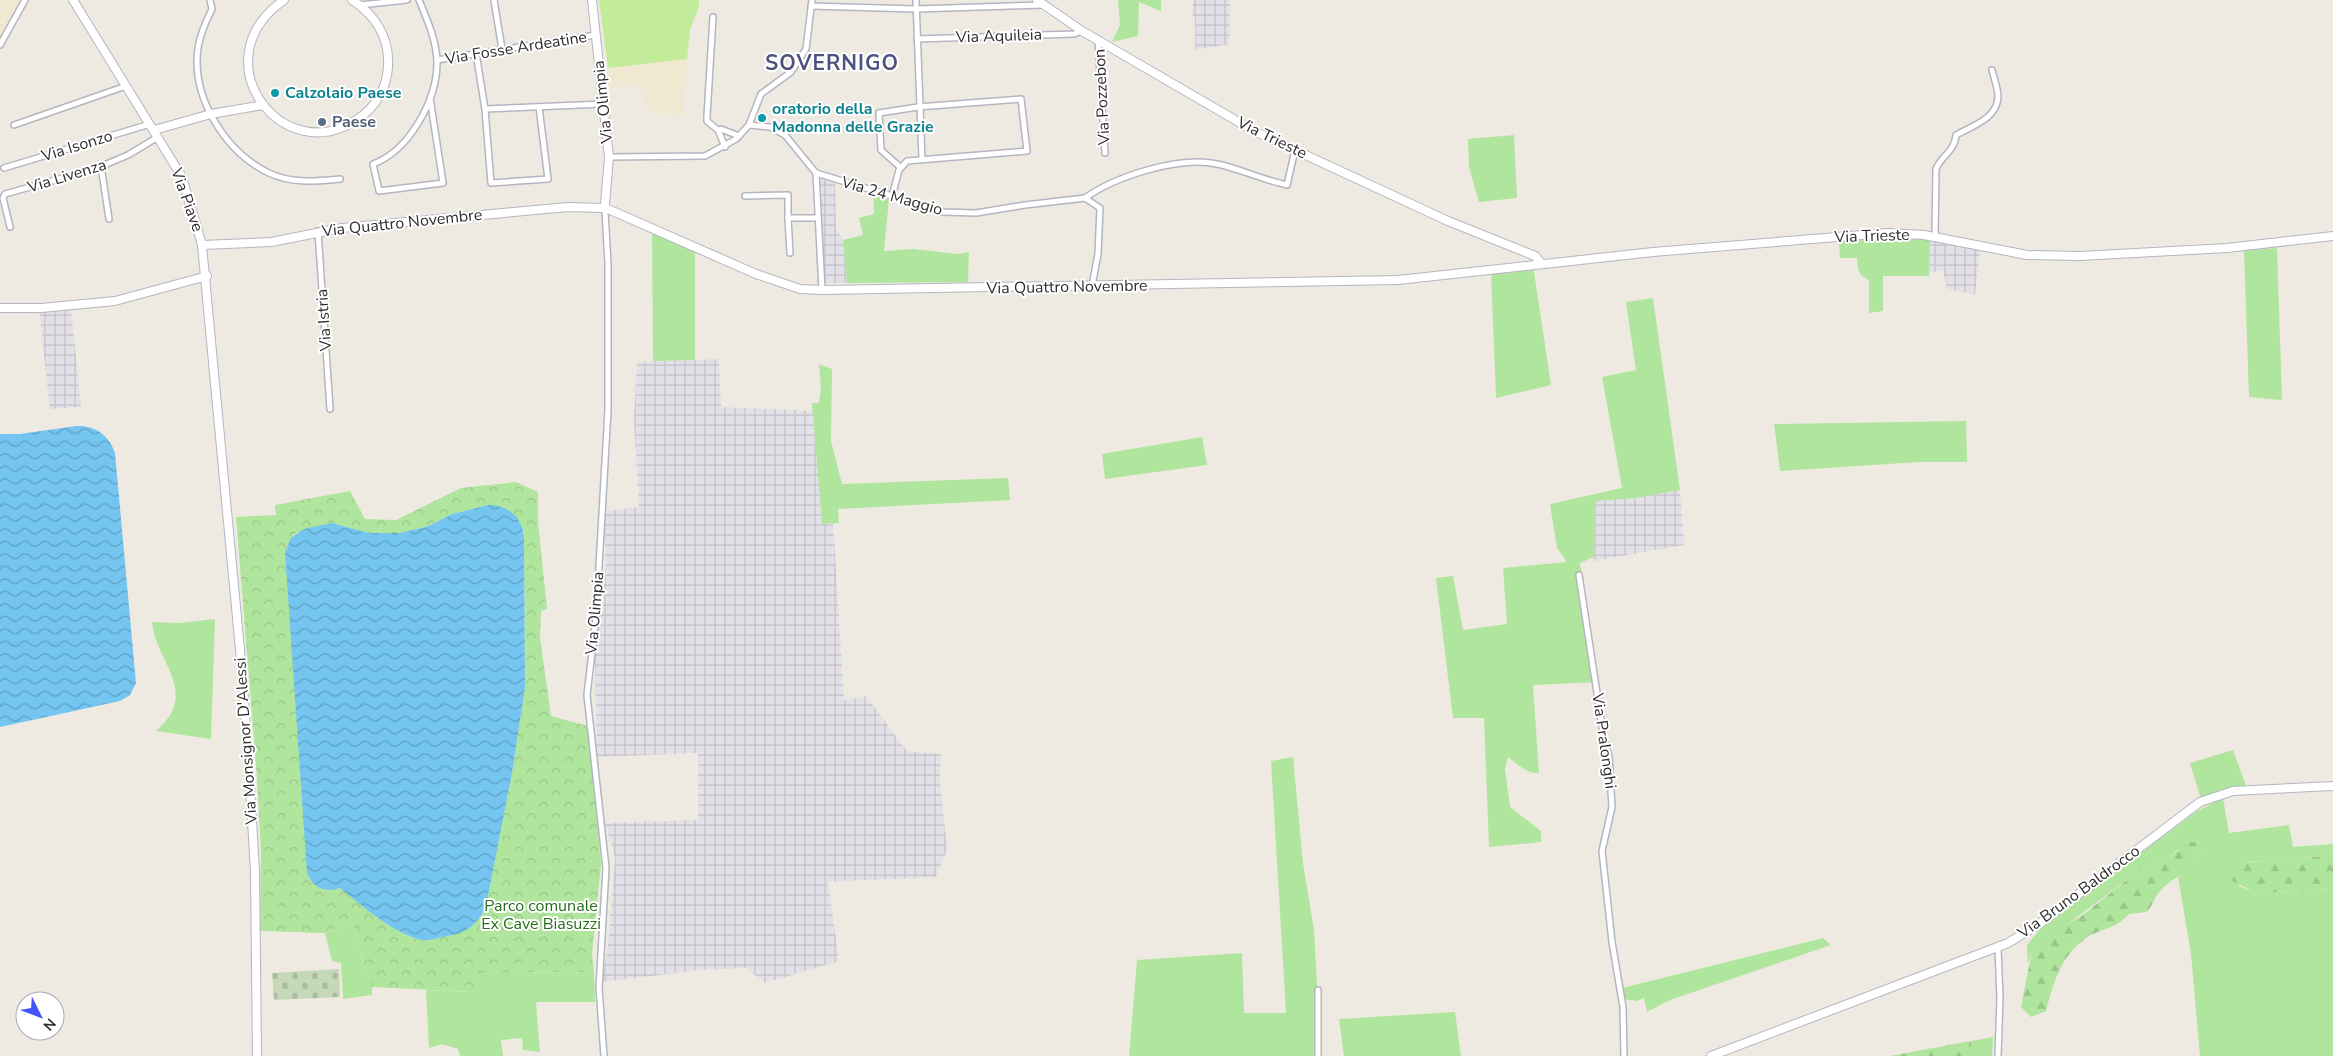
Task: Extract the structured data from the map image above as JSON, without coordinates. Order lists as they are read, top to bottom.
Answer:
{
  "streets": {
    "main road": [
      "Via Olimpia",
      "Via Trieste",
      "Via Piave",
      "Via Quattro Novembre",
      "Via Monsignor D'Alessi",
      "Via Bruno Baldrocco"
    ],
    "street": [
      "Via Aquileia",
      "Via Fosse Ardeatine",
      "Via Pozzebon",
      "Via Isonzo",
      "Via Livenza",
      "Via 24 Maggio",
      "Via Istria",
      "Via Pralonghi"
    ]
  },
  "crossings": [
    ["Via Aquileia", "Via Trieste"],
    ["Via Fosse Ardeatine", "Via Olimpia"],
    ["Via Pozzebon", "Via Trieste"],
    ["Via Olimpia", "Via Quattro Novembre"],
    ["Via Trieste", "Via 24 Maggio"],
    ["Via Trieste", "Via Quattro Novembre"],
    ["Via Isonzo", "Via Piave"],
    ["Via Livenza", "Via Piave"],
    ["Via Piave", "Via Quattro Novembre"],
    ["Via Piave", "Via Monsignor D'Alessi"],
    ["Via Quattro Novembre", "Via Istria"]
  ],
  "districts": ["SOVERNIGO"],
  "parks": ["Parco comunale Ex Cave Biasuzzi"],
  "places": ["Calzolaio Paese", "oratorio della Madonna delle Grazie", "Paese"],
  "north": "bottom right"
}
